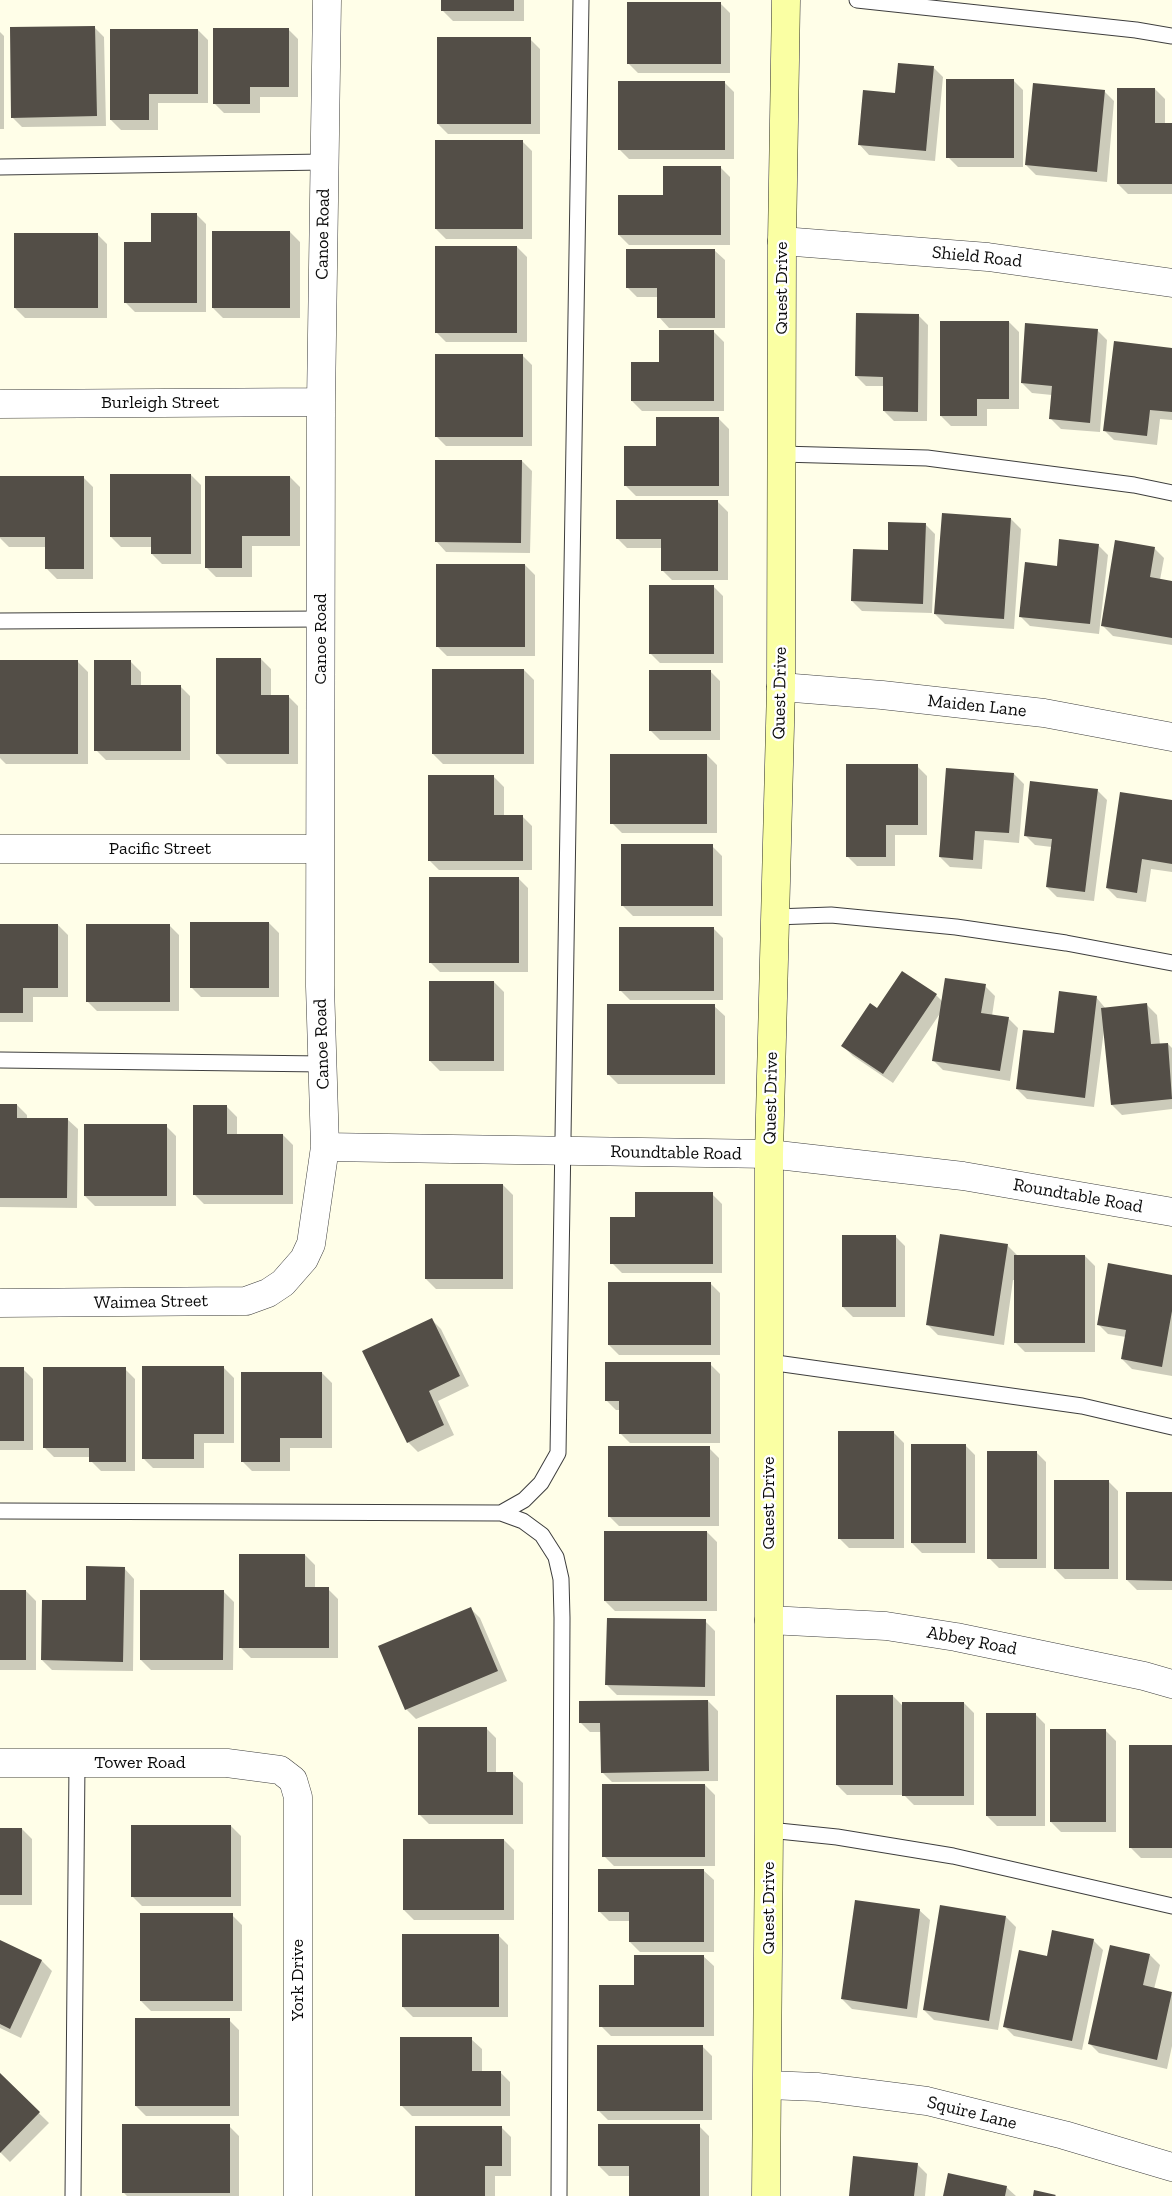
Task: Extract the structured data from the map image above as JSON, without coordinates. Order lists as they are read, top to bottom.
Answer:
{
  "streets": {
    "street": [
      "Canoe Road",
      "Shield Road",
      "Quest Drive",
      "Burleigh Street",
      "Maiden Lane",
      "Pacific Street",
      "Roundtable Road",
      "Waimea Street",
      "Abbey Road",
      "Tower Road",
      "York Drive",
      "Squire Lane"
    ]
  },
  "crossings": [
    ["Canoe Road", "Burleigh Street"],
    ["Canoe Road", "Pacific Street"],
    ["Canoe Road", "Roundtable Road"],
    ["Canoe Road", "Waimea Street"],
    ["Shield Road", "Quest Drive"],
    ["Quest Drive", "Maiden Lane"],
    ["Quest Drive", "Roundtable Road"],
    ["Quest Drive", "Abbey Road"],
    ["Quest Drive", "Squire Lane"],
    ["Tower Road", "York Drive"]
  ]
}
